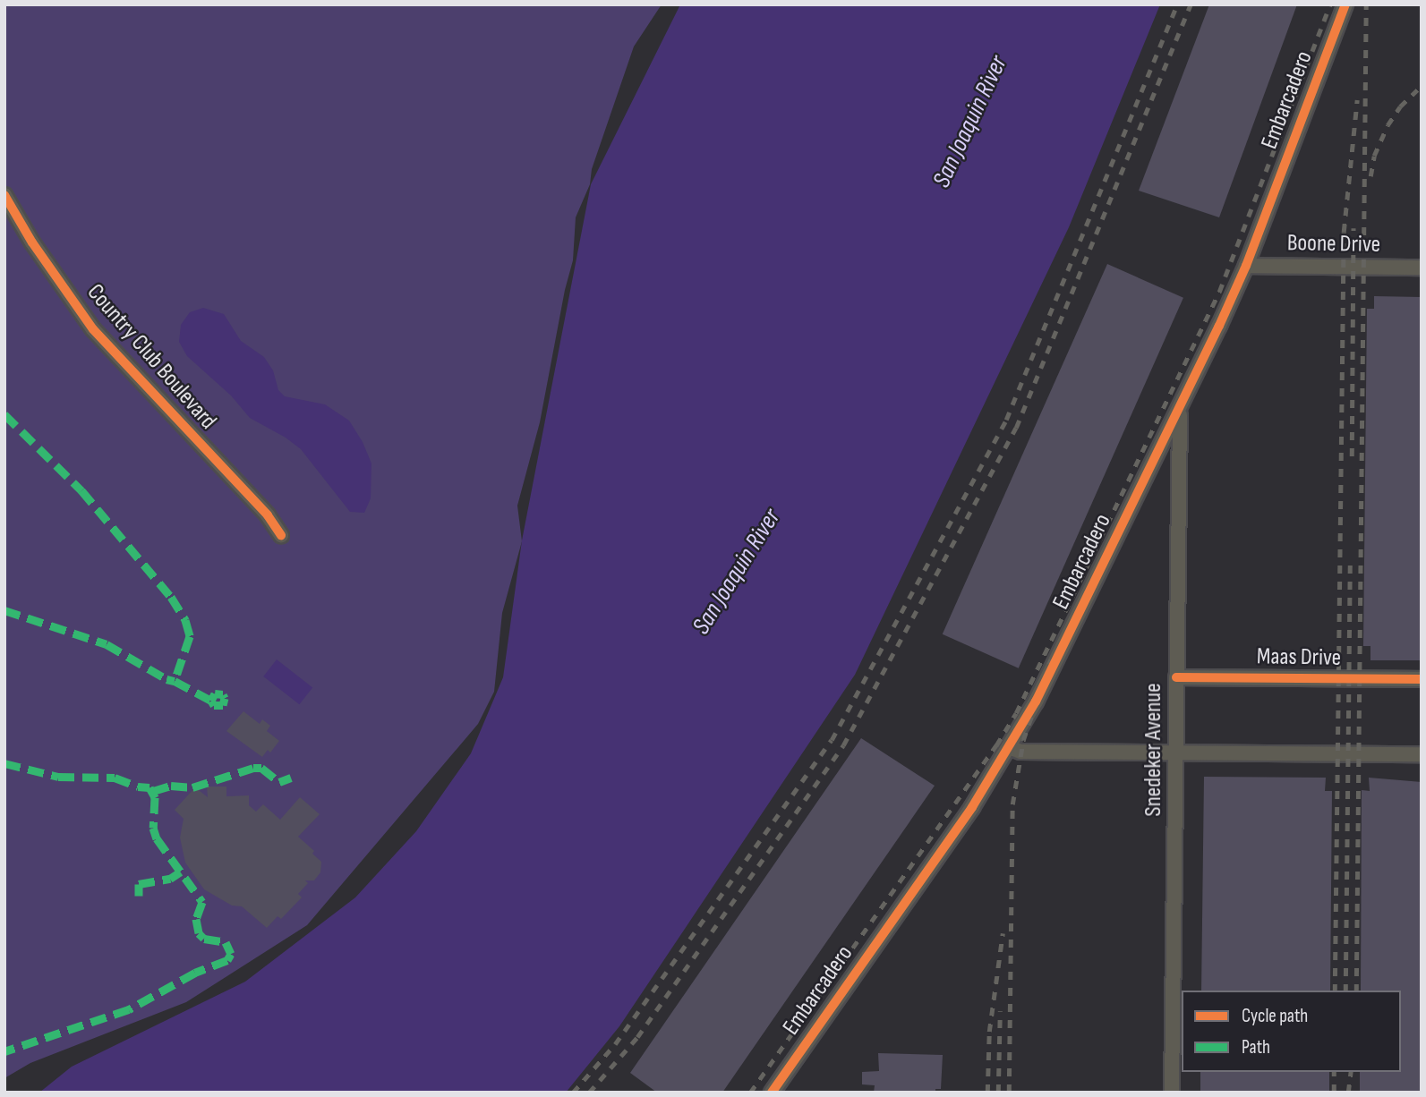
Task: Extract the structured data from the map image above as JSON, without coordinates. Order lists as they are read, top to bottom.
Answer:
{
  "streets": {
    "street": [
      "Embarcadero",
      "Boone Drive",
      "Country Club Boulevard",
      "Maas Drive",
      "Snedeker Avenue"
    ]
  },
  "crossings": [
    ["Embarcadero", "Boone Drive"],
    ["Embarcadero", "Snedeker Avenue"],
    ["Maas Drive", "Snedeker Avenue"]
  ],
  "water": ["San Joaquin River"],
  "legend": ["Cycle path", "Path"]
}
